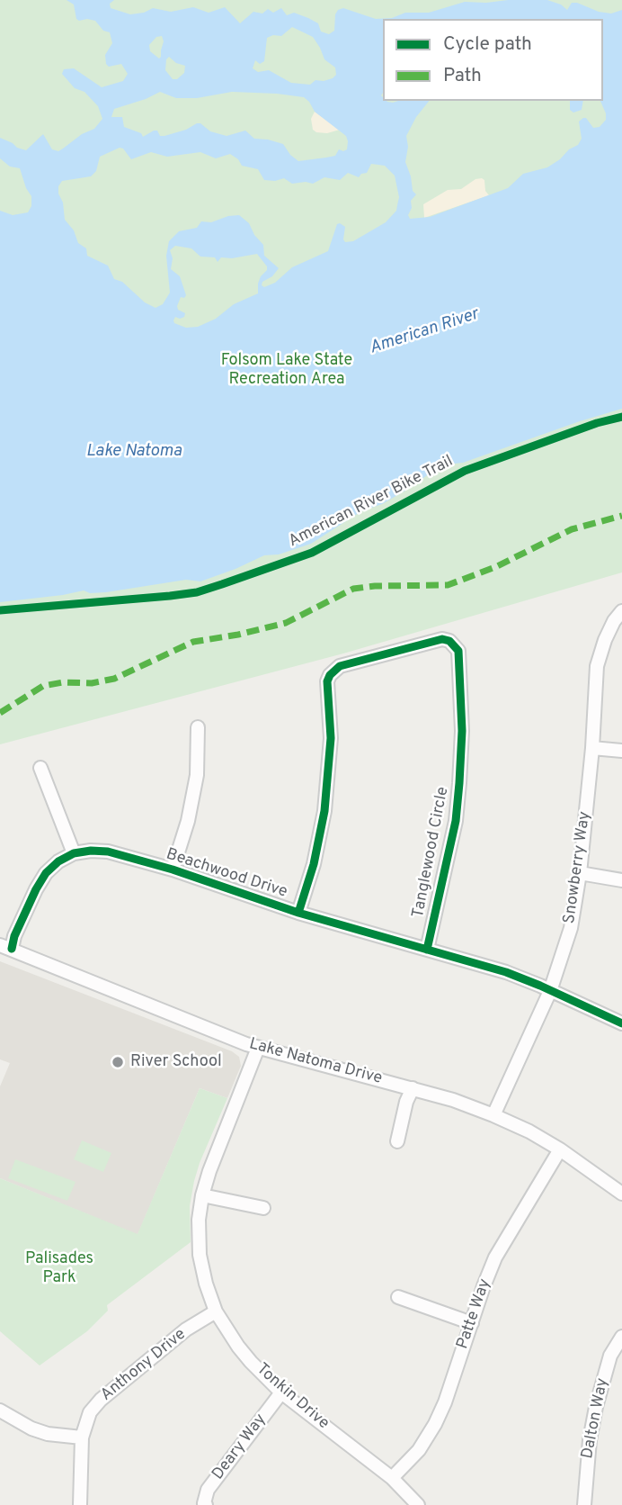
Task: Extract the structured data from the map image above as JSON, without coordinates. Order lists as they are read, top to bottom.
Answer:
{
  "streets": {
    "street": [
      "Tanglewood Circle",
      "Snowberry Way",
      "Beachwood Drive",
      "Lake Natoma Drive",
      "Patte Way",
      "Anthony Drive",
      "Tonkin Drive",
      "Dalton Way",
      "Deary Way"
    ],
    "cycle path": ["American River Bike Trail"]
  },
  "crossings": [
    ["Tanglewood Circle", "Beachwood Drive"],
    ["Snowberry Way", "Beachwood Drive"],
    ["Snowberry Way", "Lake Natoma Drive"],
    ["Lake Natoma Drive", "Patte Way"],
    ["Lake Natoma Drive", "Tonkin Drive"],
    ["Patte Way", "Tonkin Drive"],
    ["Anthony Drive", "Tonkin Drive"],
    ["Tonkin Drive", "Deary Way"]
  ],
  "water": ["American River", "Lake Natoma"],
  "parks": ["Folsom Lake State Recreation Area", "Palisades Park"],
  "places": ["River School"],
  "legend": ["Cycle path", "Path"]
}
